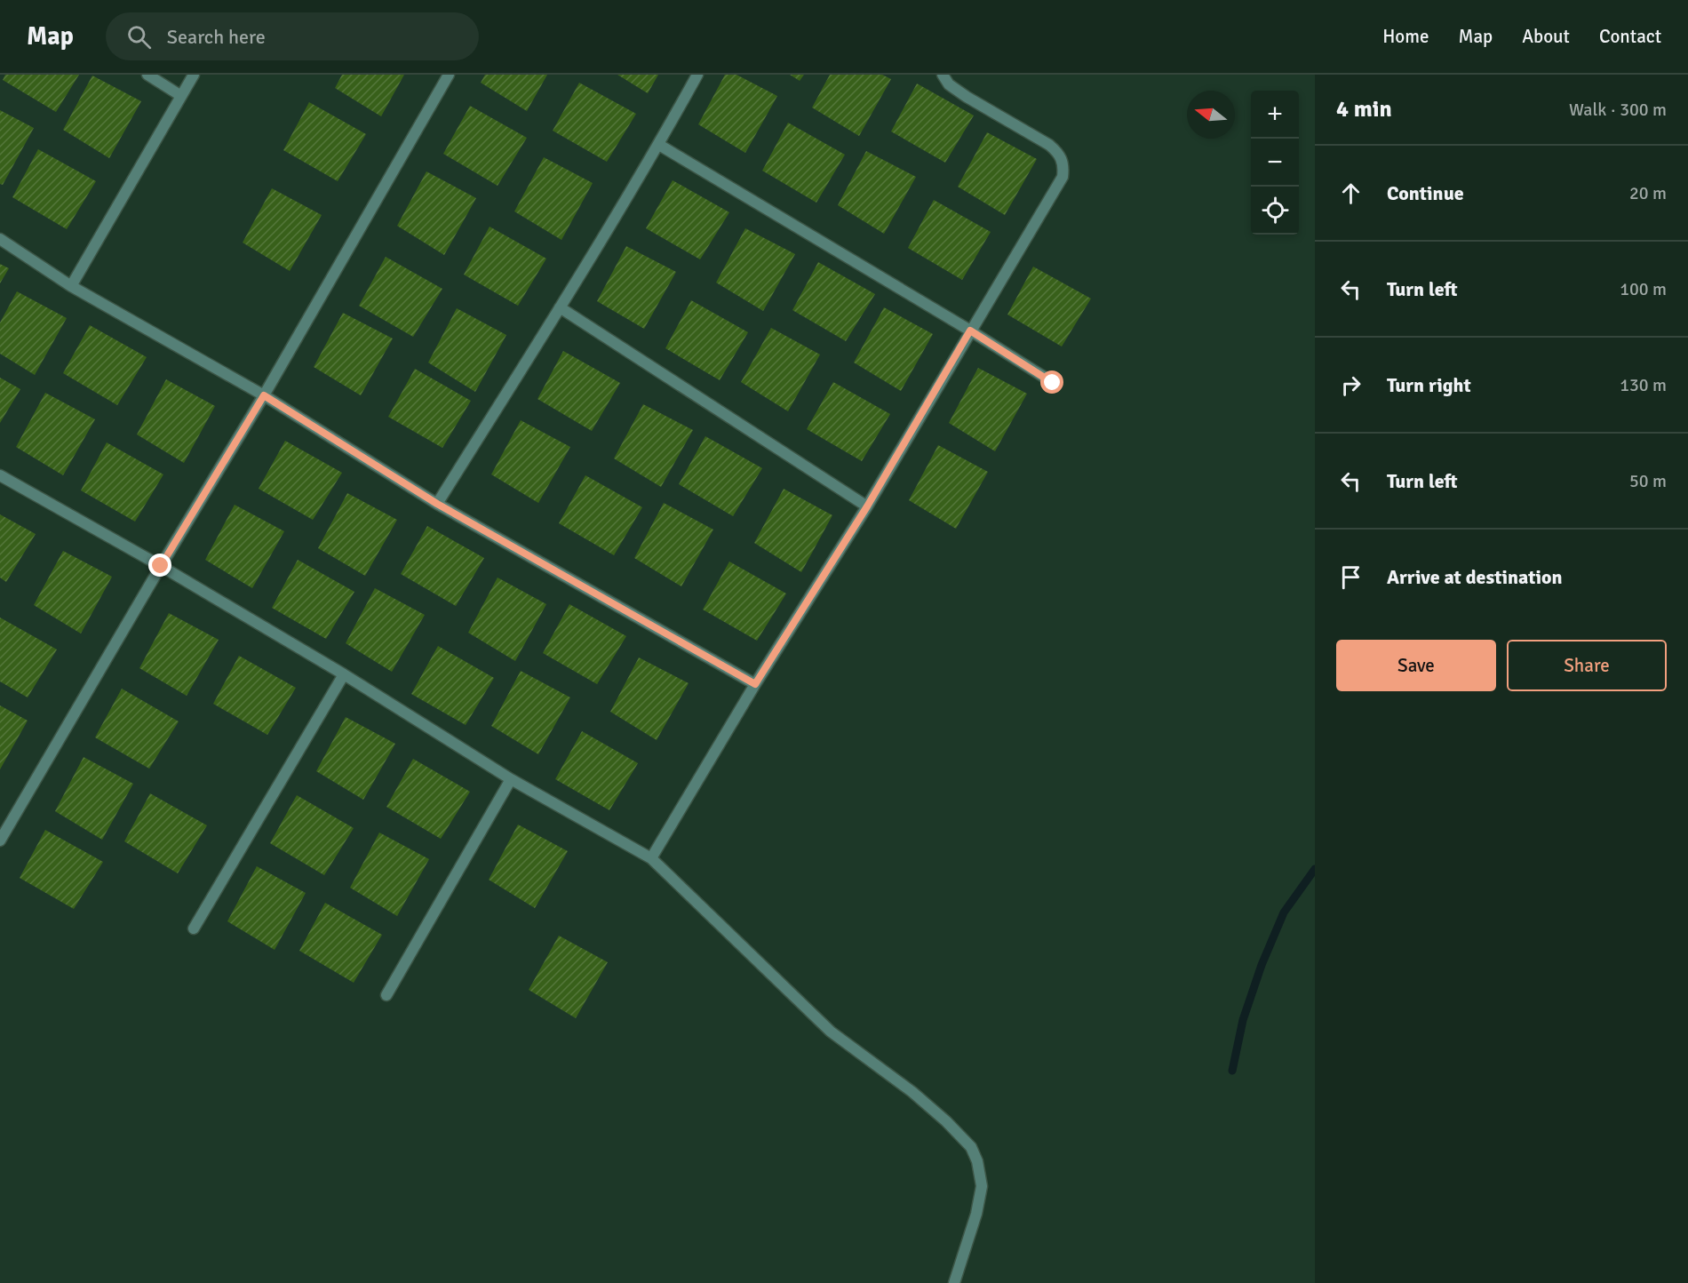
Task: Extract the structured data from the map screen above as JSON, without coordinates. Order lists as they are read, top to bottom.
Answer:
{
  "north": "left",
  "page": {
    "header": "Map",
    "search": "Search here",
    "nav": [
      "Home",
      "Map",
      "About",
      "Contact"
    ],
    "heading": ["4 min", "Walk · 300 m"],
    "map_buttons": ["+", "−"],
    "list": [
      ["Continue", "20 m"],
      ["Turn left", "100 m"],
      ["Turn right", "130 m"],
      ["Turn left", "50 m"],
      "Arrive at destination"
    ],
    "buttons": ["Save", "Share"]
  }
}
